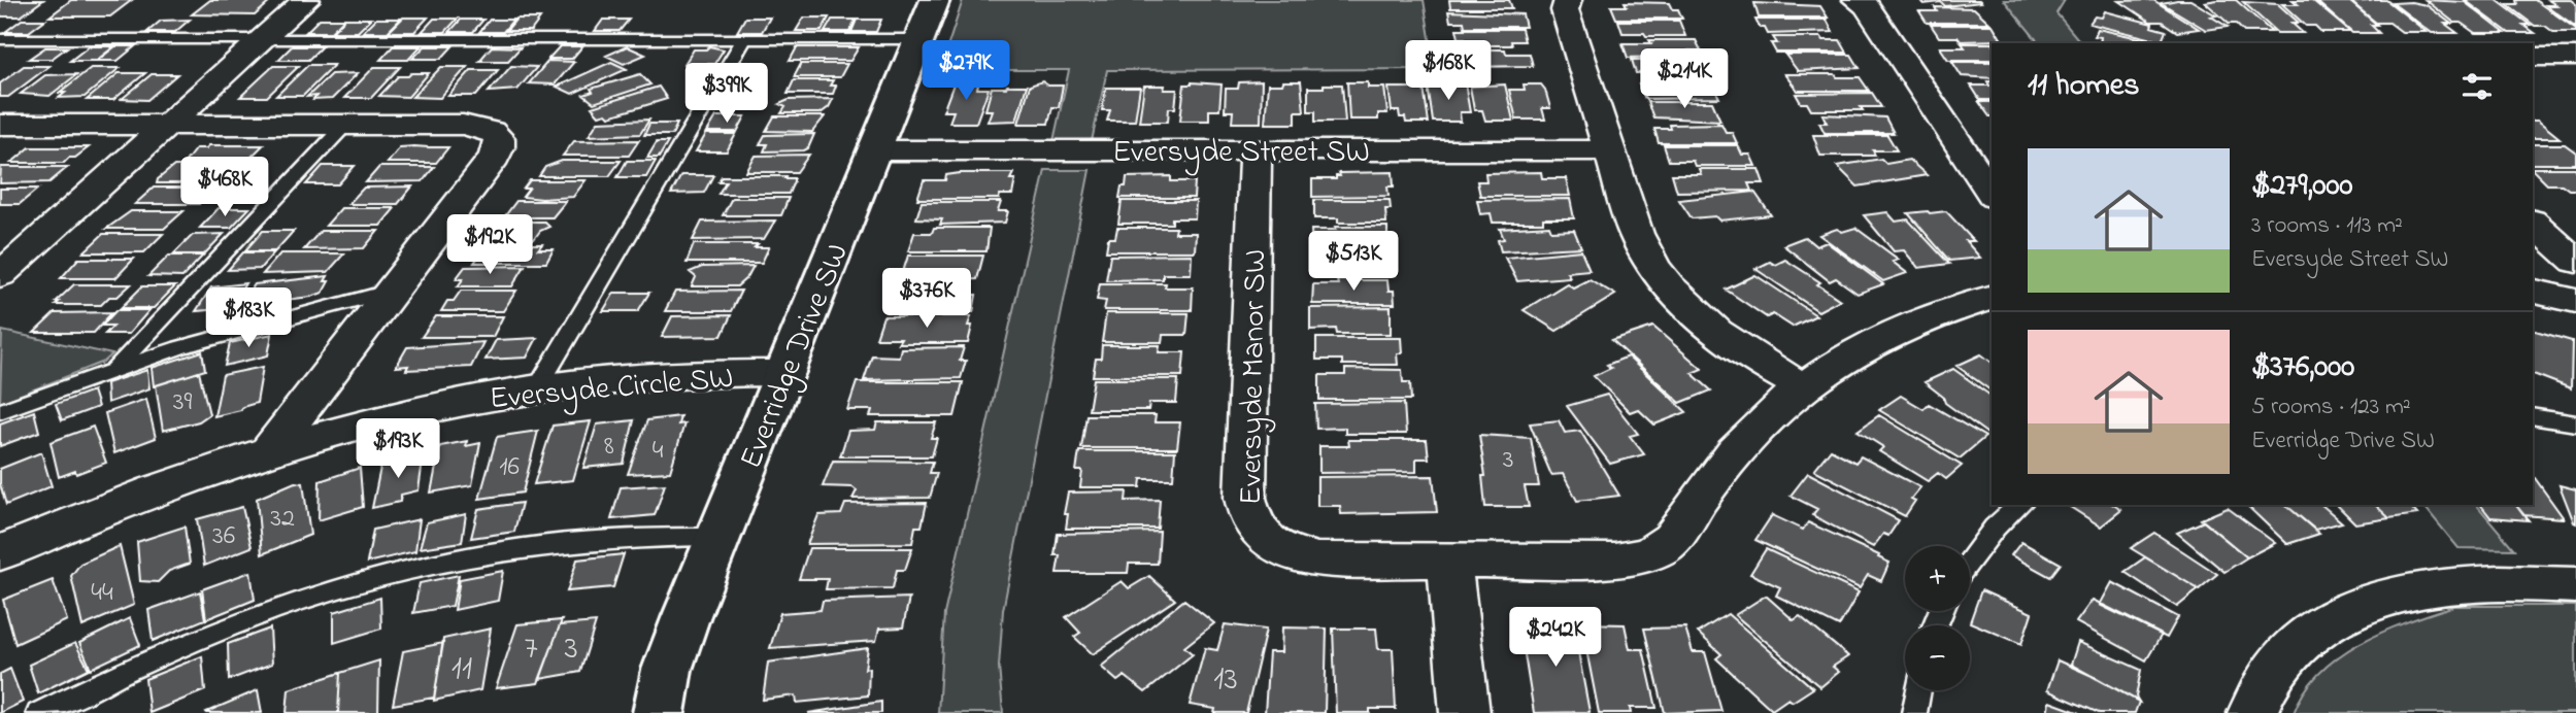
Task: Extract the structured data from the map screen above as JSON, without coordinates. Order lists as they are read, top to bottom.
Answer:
{
  "streets": {
    "street": [
      "Eversyde Street SW",
      "Everridge Drive SW",
      "Eversyde Manor SW",
      "Eversyde Circle SW"
    ]
  },
  "crossings": [
    ["Eversyde Street SW", "Everridge Drive SW"],
    ["Eversyde Street SW", "Eversyde Manor SW"],
    ["Everridge Drive SW", "Eversyde Circle SW"]
  ],
  "house_numbers": [
    "39",
    "8",
    "4",
    "3",
    "16",
    "32",
    "36",
    "44",
    "7",
    "3",
    "11",
    "13"
  ],
  "page": {
    "price": [
      "$279K",
      "$168K",
      "$214K",
      "$399K",
      "$468K",
      "$192K",
      "$513K",
      "$376K",
      "$183K",
      "$193K",
      "$242K"
    ],
    "heading": "11 homes",
    "list": [
      {
        "name": "$279,000",
        "note": "3 rooms · 113 m² · Eversyde Street SW"
      },
      {
        "name": "$376,000",
        "note": "5 rooms · 123 m² · Everridge Drive SW"
      }
    ],
    "map_buttons": ["+", "−"]
  }
}
